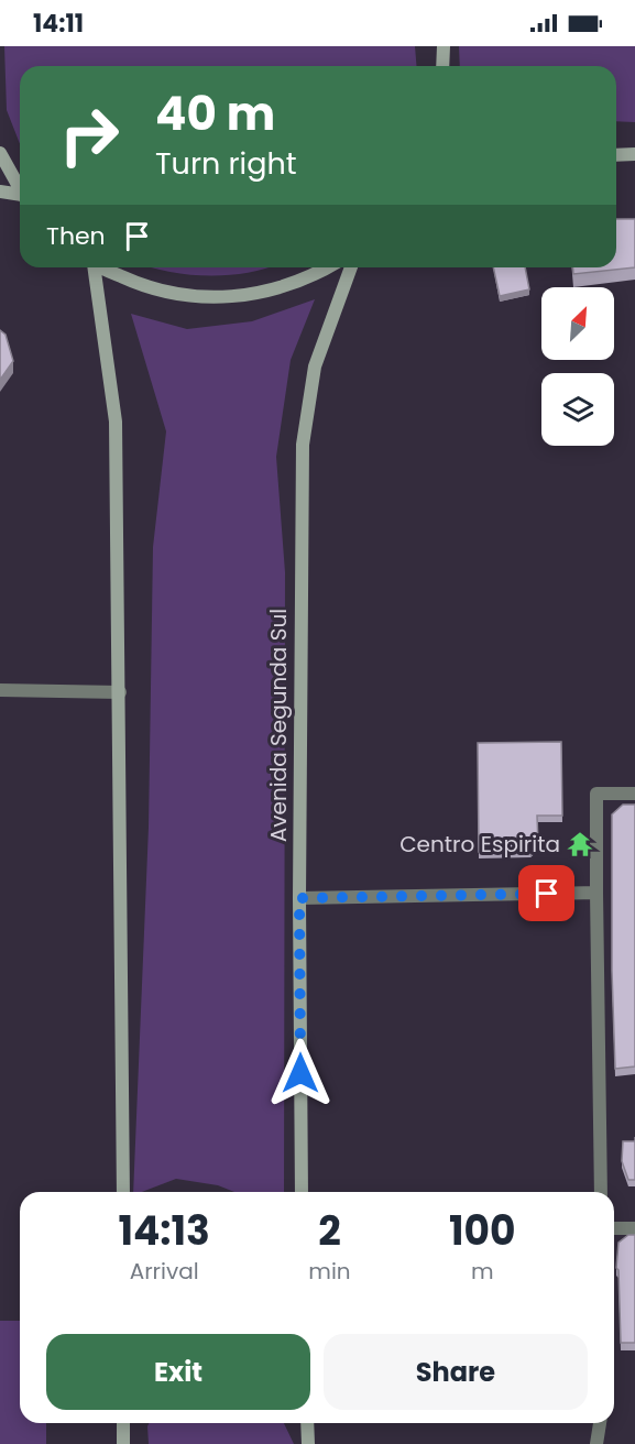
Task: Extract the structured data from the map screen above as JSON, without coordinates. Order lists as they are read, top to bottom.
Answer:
{
  "streets": {
    "main road": ["Avenida Segunda Sul"]
  },
  "places": {
    "temple": ["Centro Espirita"]
  },
  "north": "top right",
  "page": {
    "status": "14:11",
    "turn": ["40 m", "Turn right"],
    "then": "Then",
    "eta": [
      "14:13",
      "Arrival",
      "2",
      "min",
      "100",
      "m"
    ],
    "buttons": ["Exit", "Share"]
  }
}
